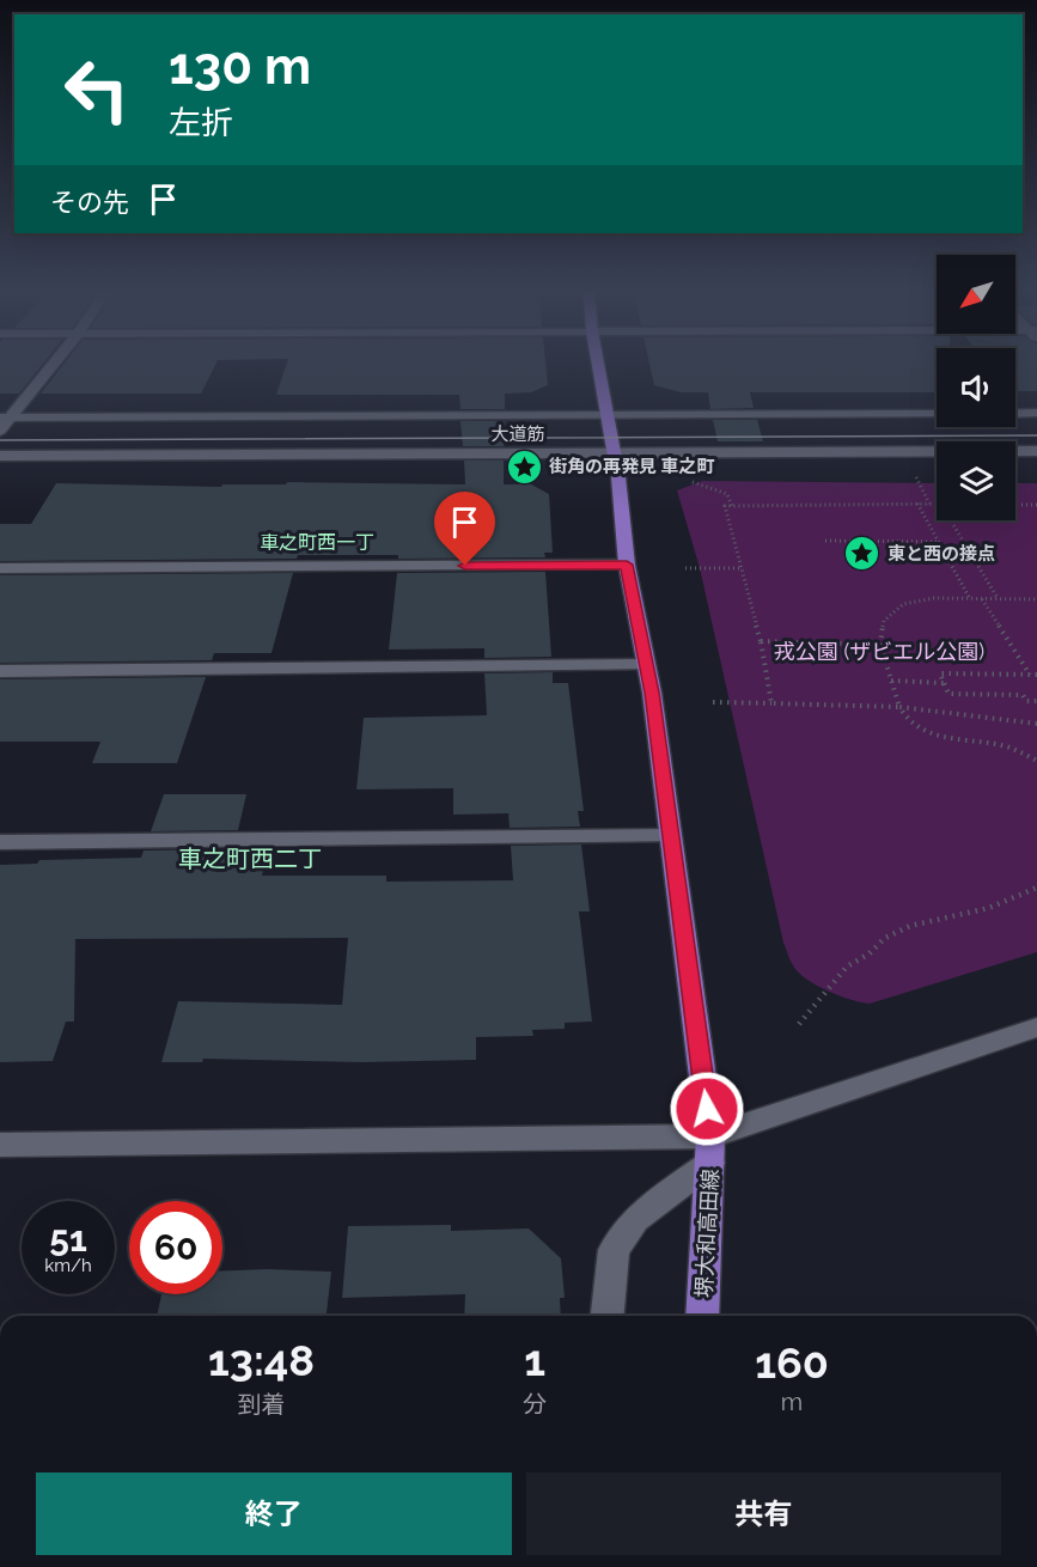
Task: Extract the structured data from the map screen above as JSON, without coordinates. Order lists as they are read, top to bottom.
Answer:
{
  "streets": {
    "main road": ["堺大和高田線"],
    "street": ["大道筋"]
  },
  "crossings": [
    ["大道筋", "堺大和高田線"]
  ],
  "districts": ["車之町西一丁", "車之町西二丁"],
  "parks": ["戎公園 (ザビエル公園)"],
  "places": {
    "place": ["街角の再発見 車之町", "東と西の接点"]
  },
  "north": "bottom left",
  "page": {
    "turn": ["130 m", "左折"],
    "then": "その先",
    "speed": "51 km/h",
    "limit": "60",
    "eta": [
      "13:48",
      "到着",
      "1",
      "分",
      "160",
      "m"
    ],
    "buttons": ["終了", "共有"]
  }
}
